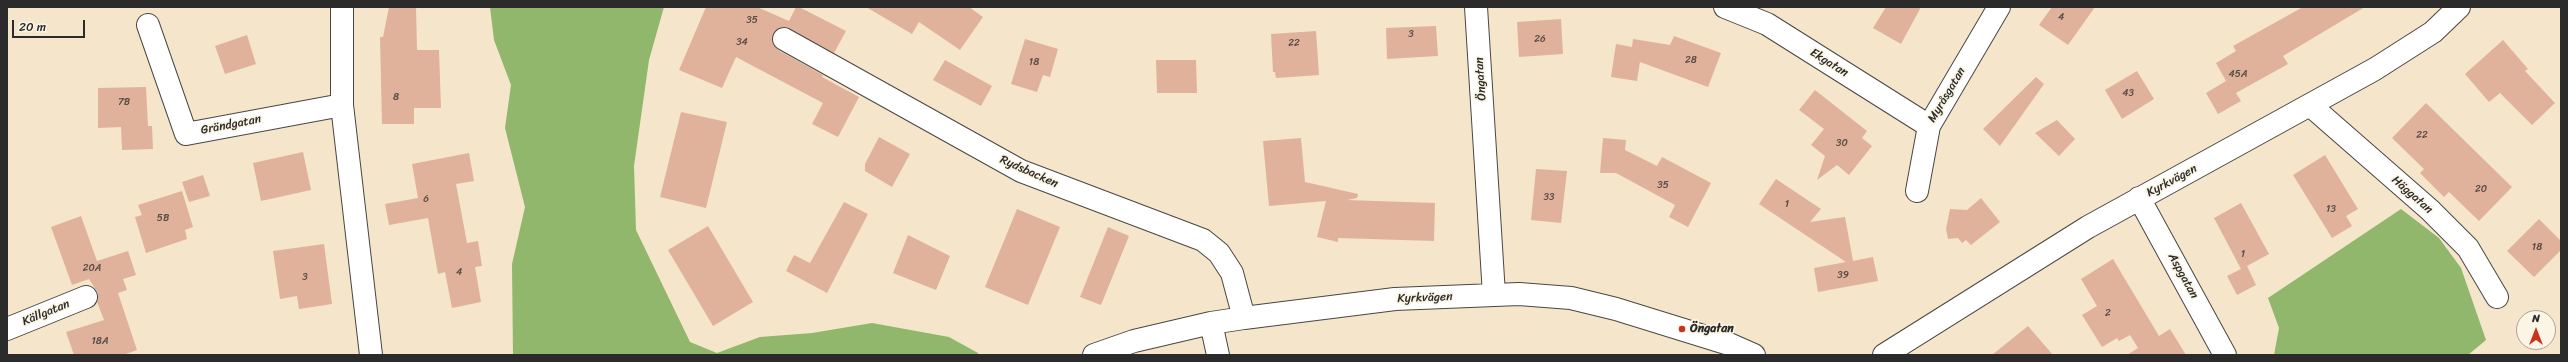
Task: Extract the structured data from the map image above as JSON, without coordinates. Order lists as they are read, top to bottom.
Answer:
{
  "streets": {
    "street": [
      "Ekgatan",
      "Öngatan",
      "Myråsgatan",
      "Grändgatan",
      "Rydsbacken",
      "Kyrkvägen",
      "Häggatan",
      "Aspgatan",
      "Källgatan"
    ]
  },
  "crossings": [
    ["Ekgatan", "Myråsgatan"],
    ["Öngatan", "Kyrkvägen"],
    ["Rydsbacken", "Kyrkvägen"],
    ["Kyrkvägen", "Häggatan"],
    ["Kyrkvägen", "Aspgatan"]
  ],
  "places": ["Öngatan"],
  "house_numbers": [
    "4",
    "35",
    "3",
    "26",
    "34",
    "22",
    "28",
    "18",
    "45A",
    "43",
    "8",
    "7B",
    "22",
    "30",
    "35",
    "20",
    "33",
    "6",
    "1",
    "13",
    "5B",
    "18",
    "1",
    "20A",
    "4",
    "39",
    "3",
    "2",
    "18A"
  ],
  "scale_bar": "20 m",
  "north": "top"
}
